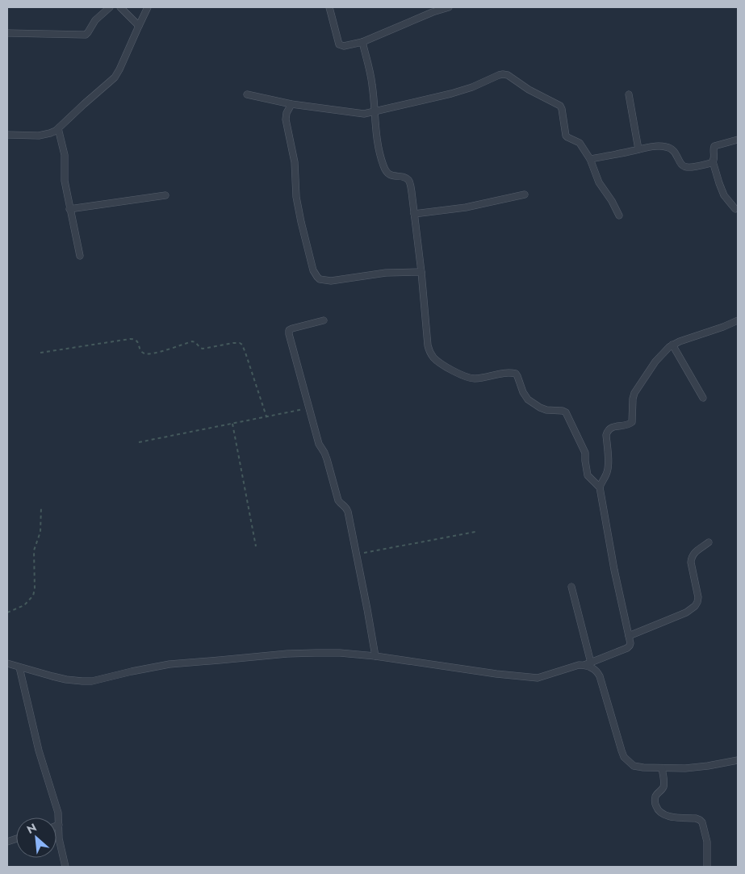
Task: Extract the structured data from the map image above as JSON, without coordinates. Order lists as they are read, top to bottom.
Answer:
{
  "north": "top left"
}
